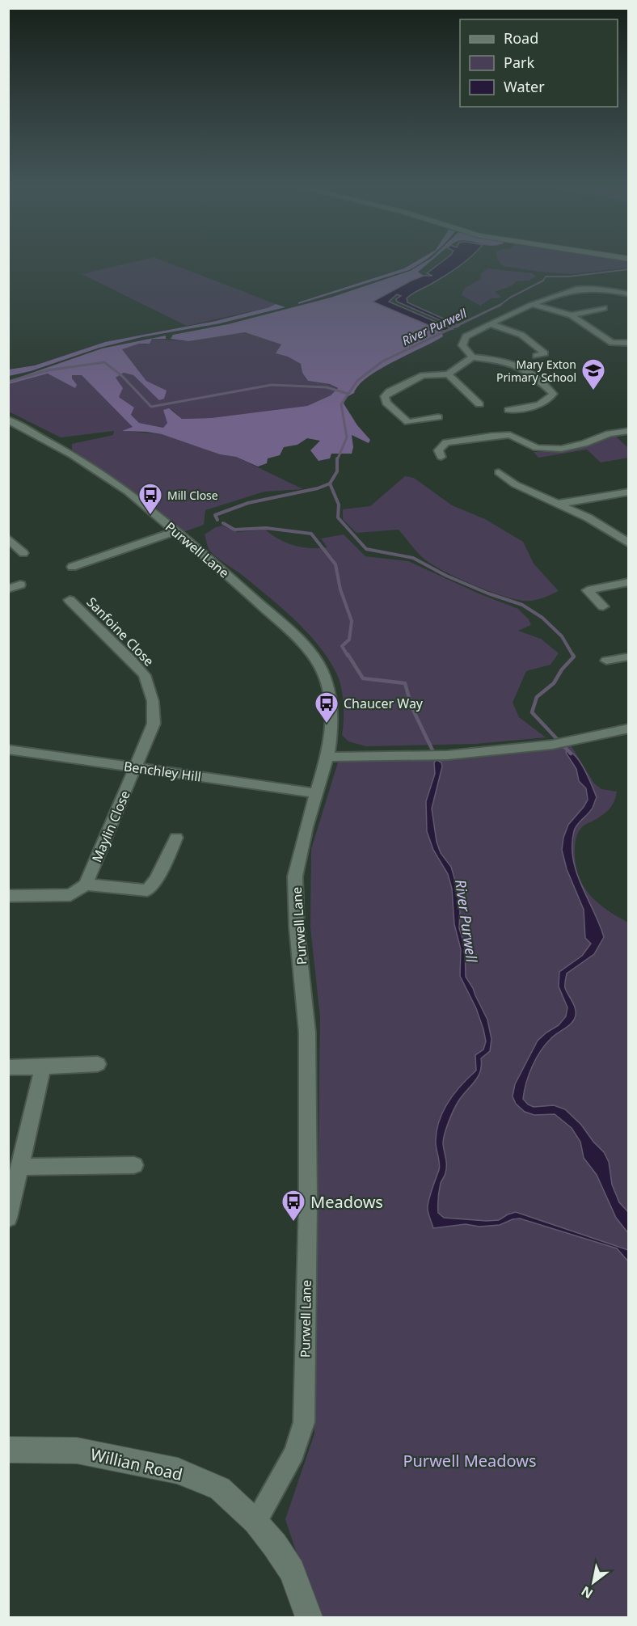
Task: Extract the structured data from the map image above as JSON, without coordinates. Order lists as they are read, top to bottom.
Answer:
{
  "streets": {
    "street": [
      "Purwell Lane",
      "Sanfoine Close",
      "Benchley Hill",
      "Maylin Close",
      "Willian Road"
    ]
  },
  "crossings": [
    ["Purwell Lane", "Benchley Hill"],
    ["Purwell Lane", "Willian Road"],
    ["Sanfoine Close", "Benchley Hill"],
    ["Sanfoine Close", "Maylin Close"],
    ["Benchley Hill", "Maylin Close"]
  ],
  "water": ["River Purwell"],
  "parks": ["Purwell Meadows"],
  "places": {
    "school or university": ["Mary Exton Primary School"],
    "bus stop": ["Mill Close", "Chaucer Way", "Meadows"]
  },
  "legend": ["Road", "Park", "Water"],
  "north": "bottom left"
}
